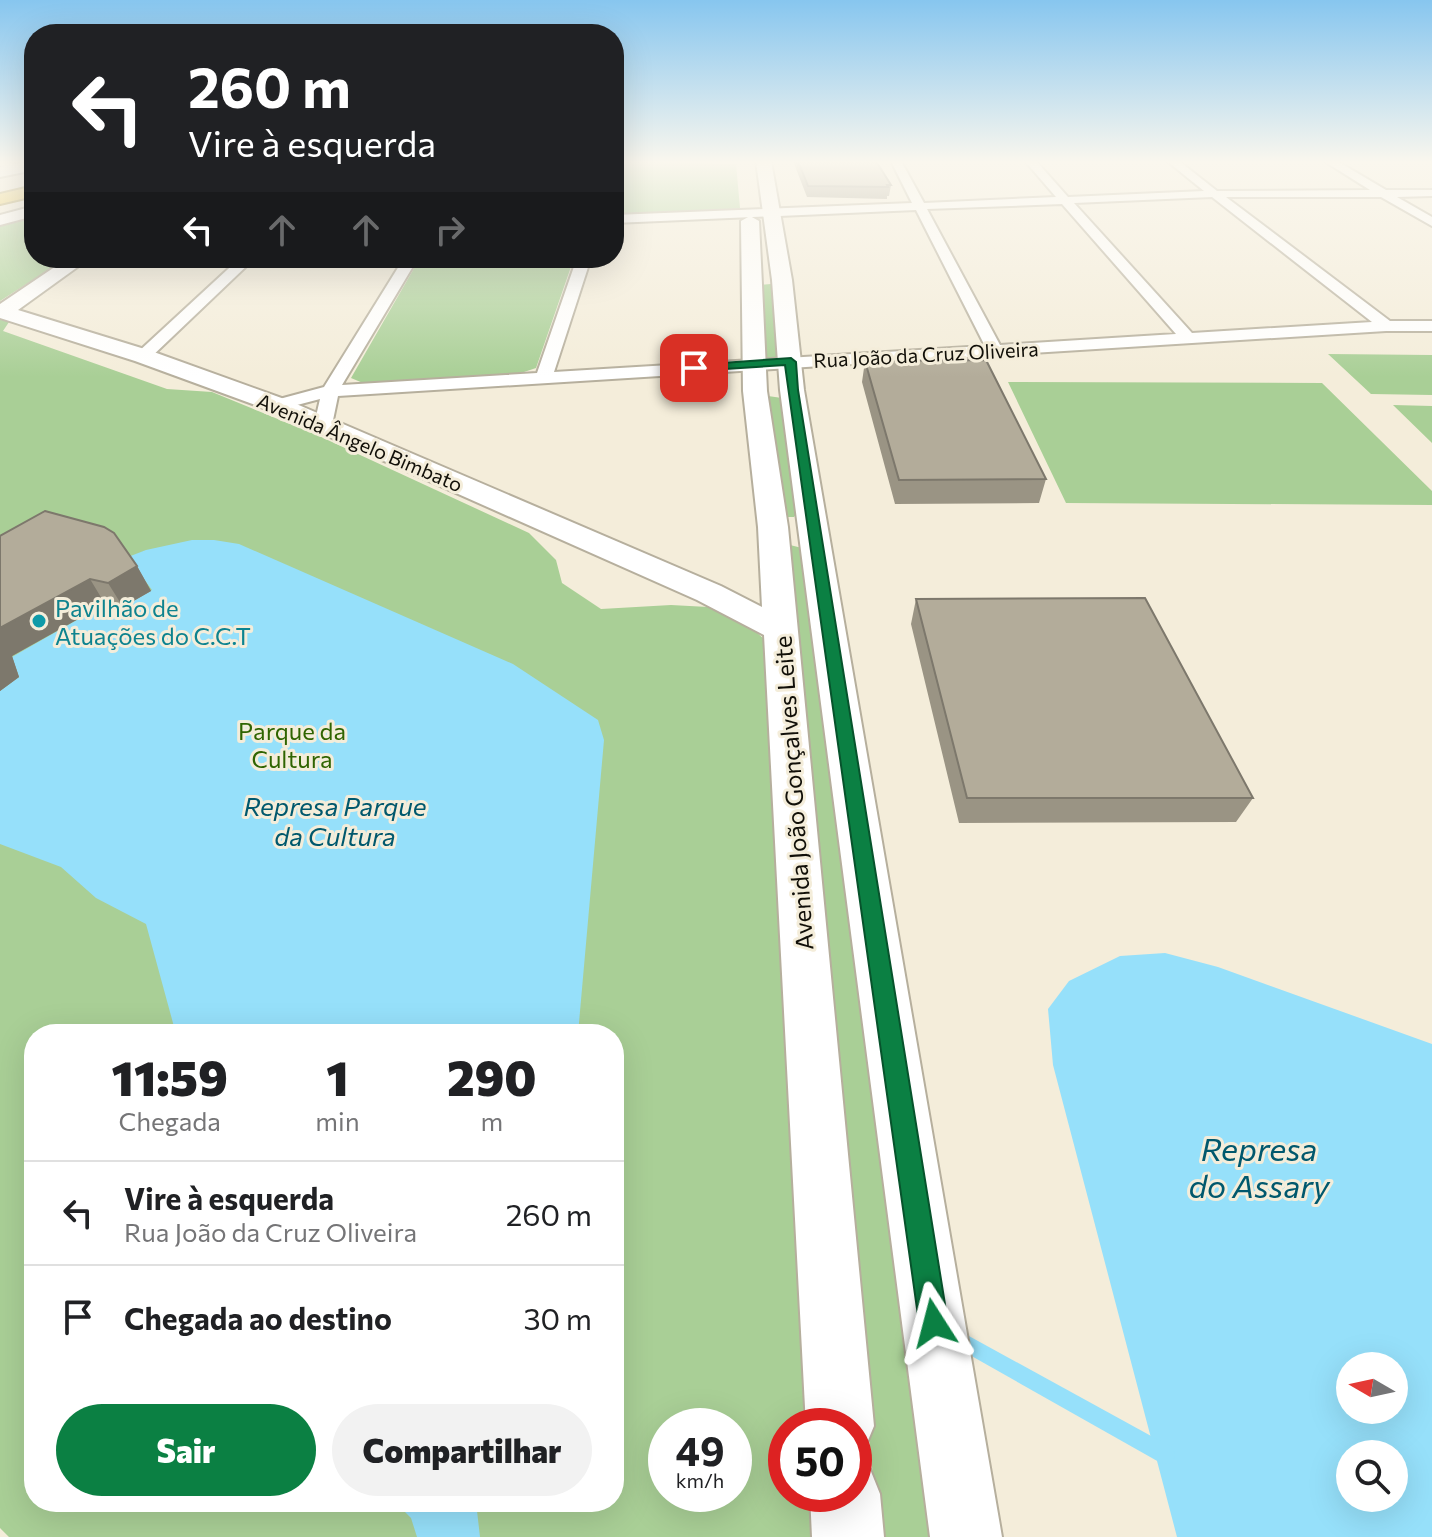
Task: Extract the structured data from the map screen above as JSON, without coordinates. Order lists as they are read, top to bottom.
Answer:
{
  "streets": {
    "main road": ["Avenida Ângelo Bimbato", "Avenida João Gonçalves Leite"],
    "street": ["Rua João da Cruz Oliveira"]
  },
  "crossings": [
    ["Rua João da Cruz Oliveira", "Avenida Ângelo Bimbato"],
    ["Rua João da Cruz Oliveira", "Avenida João Gonçalves Leite"],
    ["Avenida Ângelo Bimbato", "Avenida João Gonçalves Leite"]
  ],
  "water": ["Represa Parque da Cultura", "Represa do Assary"],
  "parks": ["Parque da Cultura"],
  "places": ["Pavilhão de Atuações do C.C.T"],
  "north": "left",
  "page": {
    "turn": ["260 m", "Vire à esquerda"],
    "eta": [
      "11:59",
      "Chegada",
      "1",
      "min",
      "290",
      "m"
    ],
    "list": [
      {
        "name": "Vire à esquerda",
        "note": "Rua João da Cruz Oliveira",
        "value": "260 m"
      },
      {
        "name": "Chegada ao destino",
        "value": "30 m"
      }
    ],
    "buttons": ["Sair", "Compartilhar"],
    "speed": "49 km/h",
    "limit": "50"
  }
}
